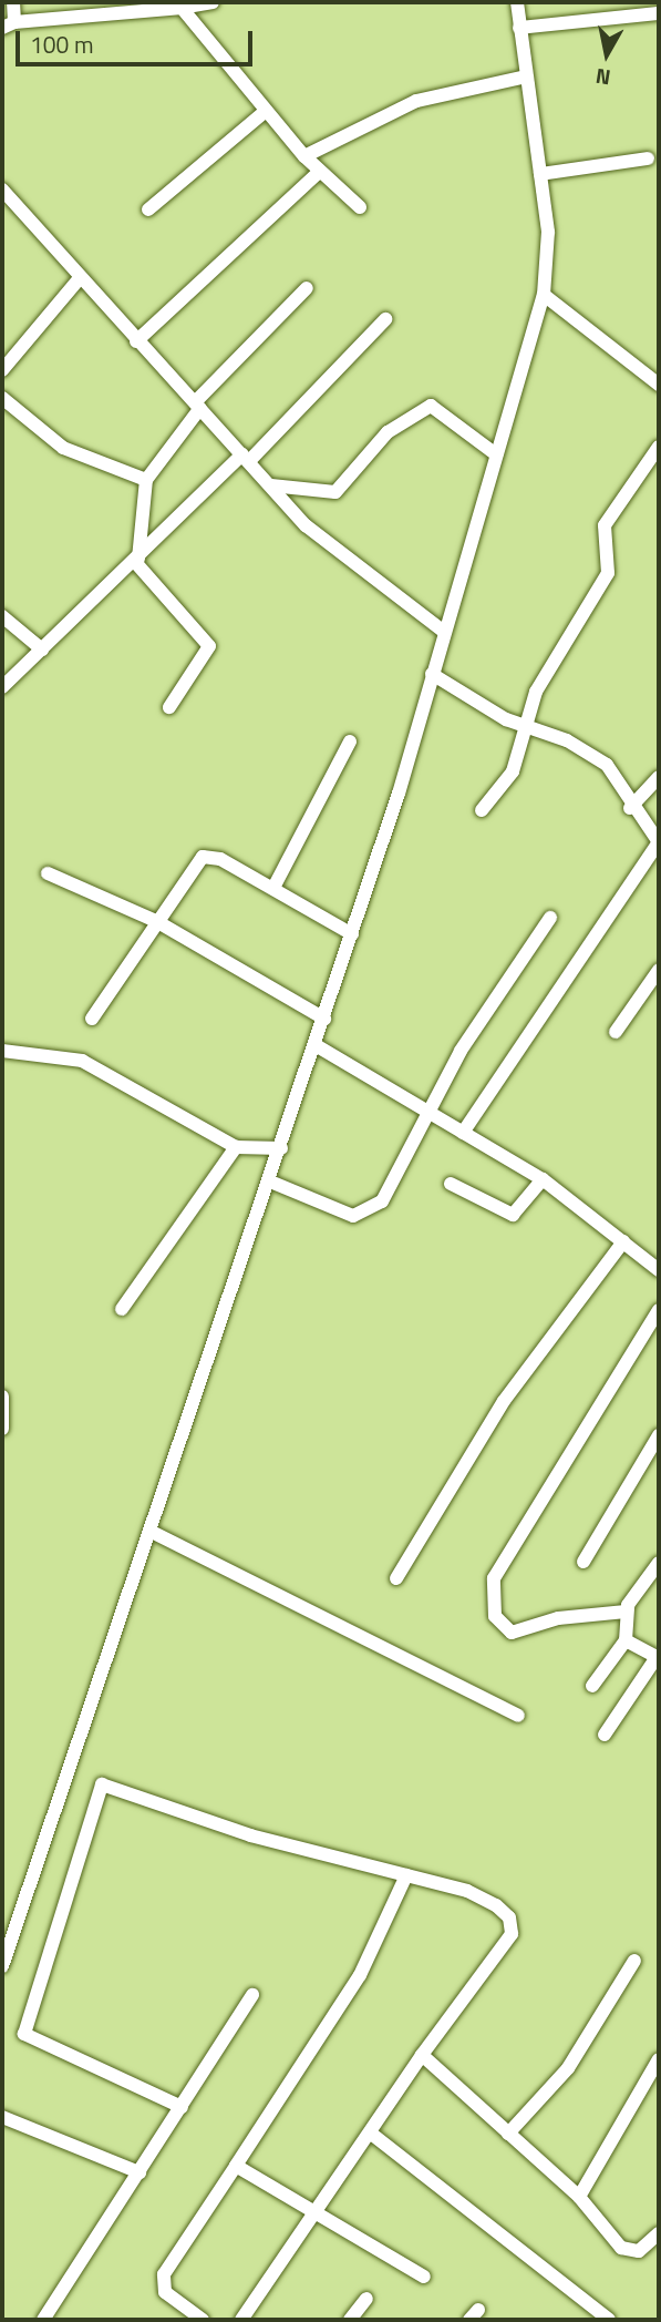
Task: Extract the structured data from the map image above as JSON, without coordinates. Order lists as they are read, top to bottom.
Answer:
{
  "scale_bar": "100 m",
  "north": "bottom"
}
